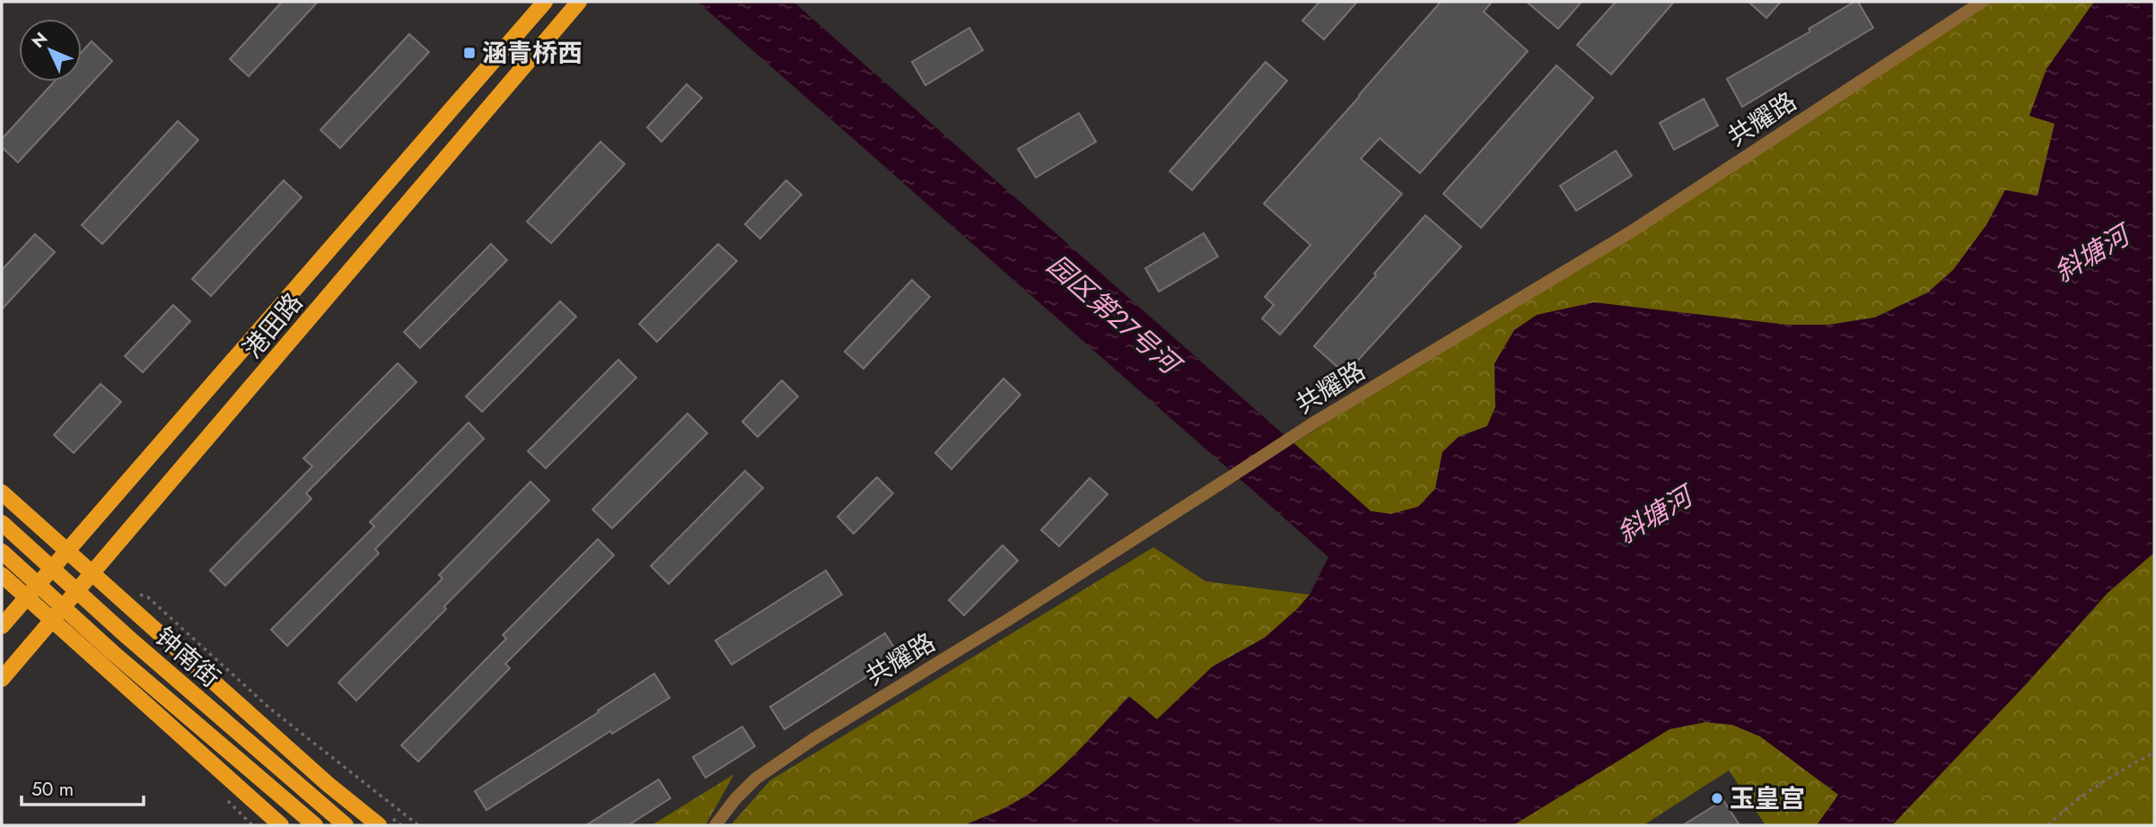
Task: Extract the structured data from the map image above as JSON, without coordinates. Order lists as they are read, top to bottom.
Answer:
{
  "streets": {
    "main road": ["港田路", "钟南街"],
    "street": ["共耀路"]
  },
  "water": ["斜塘河", "园区第27号河"],
  "places": {
    "transit": ["涵青桥西"],
    "other": ["玉皇宫"]
  },
  "scale_bar": "50 m",
  "north": "top left"
}
